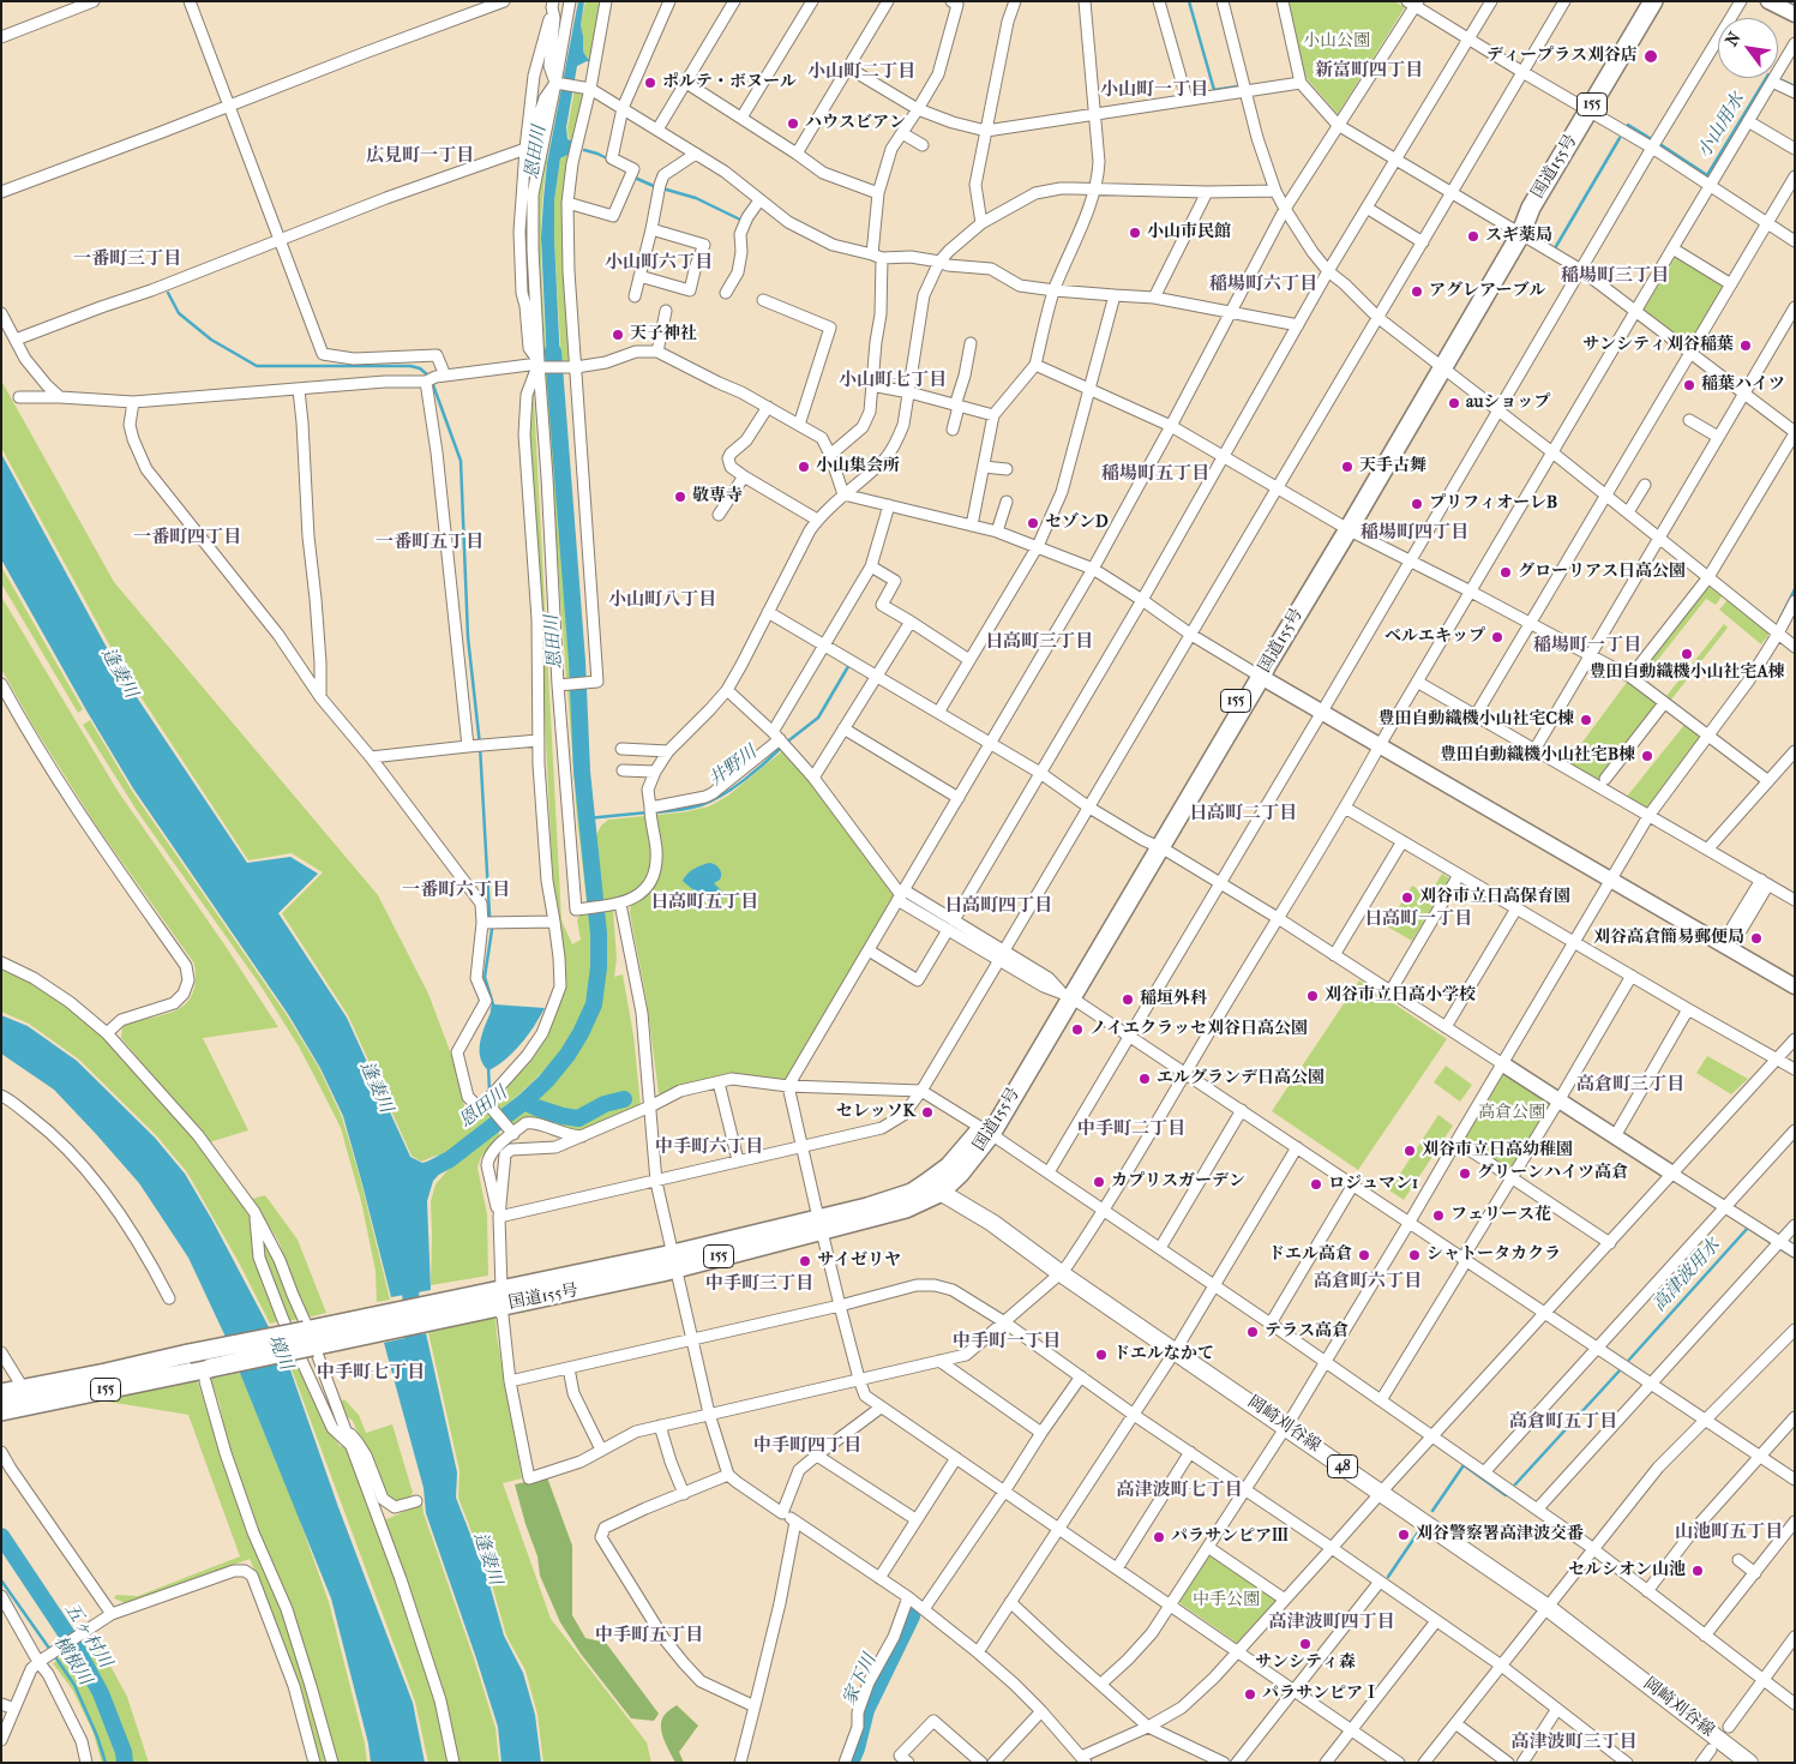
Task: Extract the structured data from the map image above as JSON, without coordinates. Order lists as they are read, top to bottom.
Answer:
{
  "streets": {
    "highway": ["155", "国道155号"],
    "main road": ["岡崎刈谷線", "48"]
  },
  "crossings": [
    ["国道155号", "岡崎刈谷線"]
  ],
  "districts": [
    "新富町四丁目",
    "小山町二丁目",
    "小山町一丁目",
    "広見町一丁目",
    "一番町三丁目",
    "小山町六丁目",
    "稲場町三丁目",
    "稲場町六丁目",
    "小山町七丁目",
    "稲場町五丁目",
    "稲場町四丁目",
    "一番町四丁目",
    "一番町五丁目",
    "小山町八丁目",
    "日高町三丁目",
    "稲場町一丁目",
    "日高町二丁目",
    "一番町六丁目",
    "日高町五丁目",
    "日高町四丁目",
    "日高町一丁目",
    "高倉町三丁目",
    "中手町二丁目",
    "中手町六丁目",
    "高倉町六丁目",
    "中手町三丁目",
    "中手町一丁目",
    "中手町七丁目",
    "高倉町五丁目",
    "中手町四丁目",
    "高津波町七丁目",
    "山池町五丁目",
    "高津波町四丁目",
    "中手町五丁目",
    "高津波町三丁目"
  ],
  "water": [
    "小山用水",
    "恩田川",
    "逢妻川",
    "井野川",
    "高津波用水",
    "境川",
    "五ヶ村川",
    "横根川",
    "家下川"
  ],
  "parks": ["小山公園", "高倉公園", "中手公園"],
  "places": [
    "ディープラス刈谷店",
    "ポルテ・ボヌール",
    "ハウスビアン",
    "小山市民館",
    "スギ薬局",
    "アグレアーブル",
    "天子神社",
    "サンシティ刈谷稲葉",
    "稲葉ハイツ",
    "auショップ",
    "小山集会所",
    "天手古舞",
    "敬専寺",
    "プリフィオーレB",
    "セゾンD",
    "グローリアス日高公園",
    "ベルエキップ",
    "豊田自動織機小山社宅A棟",
    "豊田自動織機小山社宅C棟",
    "豊田自動織機小山社宅B棟",
    "刈谷市立日高保育園",
    "刈谷高倉簡易郵便局",
    "刈谷市立日高小学校",
    "稲垣外科",
    "ノイエクラッセ刈谷日高公園",
    "エルグランデ日高公園",
    "セレッソK",
    "刈谷市立日高幼稚園",
    "グリーンハイツ高倉",
    "カプリスガーデン",
    "ロジュマン1",
    "フェリース花",
    "ドエル高倉",
    "シャトータカクラ",
    "サイゼリヤ",
    "テラス高倉",
    "ドエルなかて",
    "刈谷警察署高津波交番",
    "パラサンピアⅢ",
    "セルシオン山池",
    "サンシティ森",
    "パラサンピアⅠ"
  ],
  "north": "top left"
}
